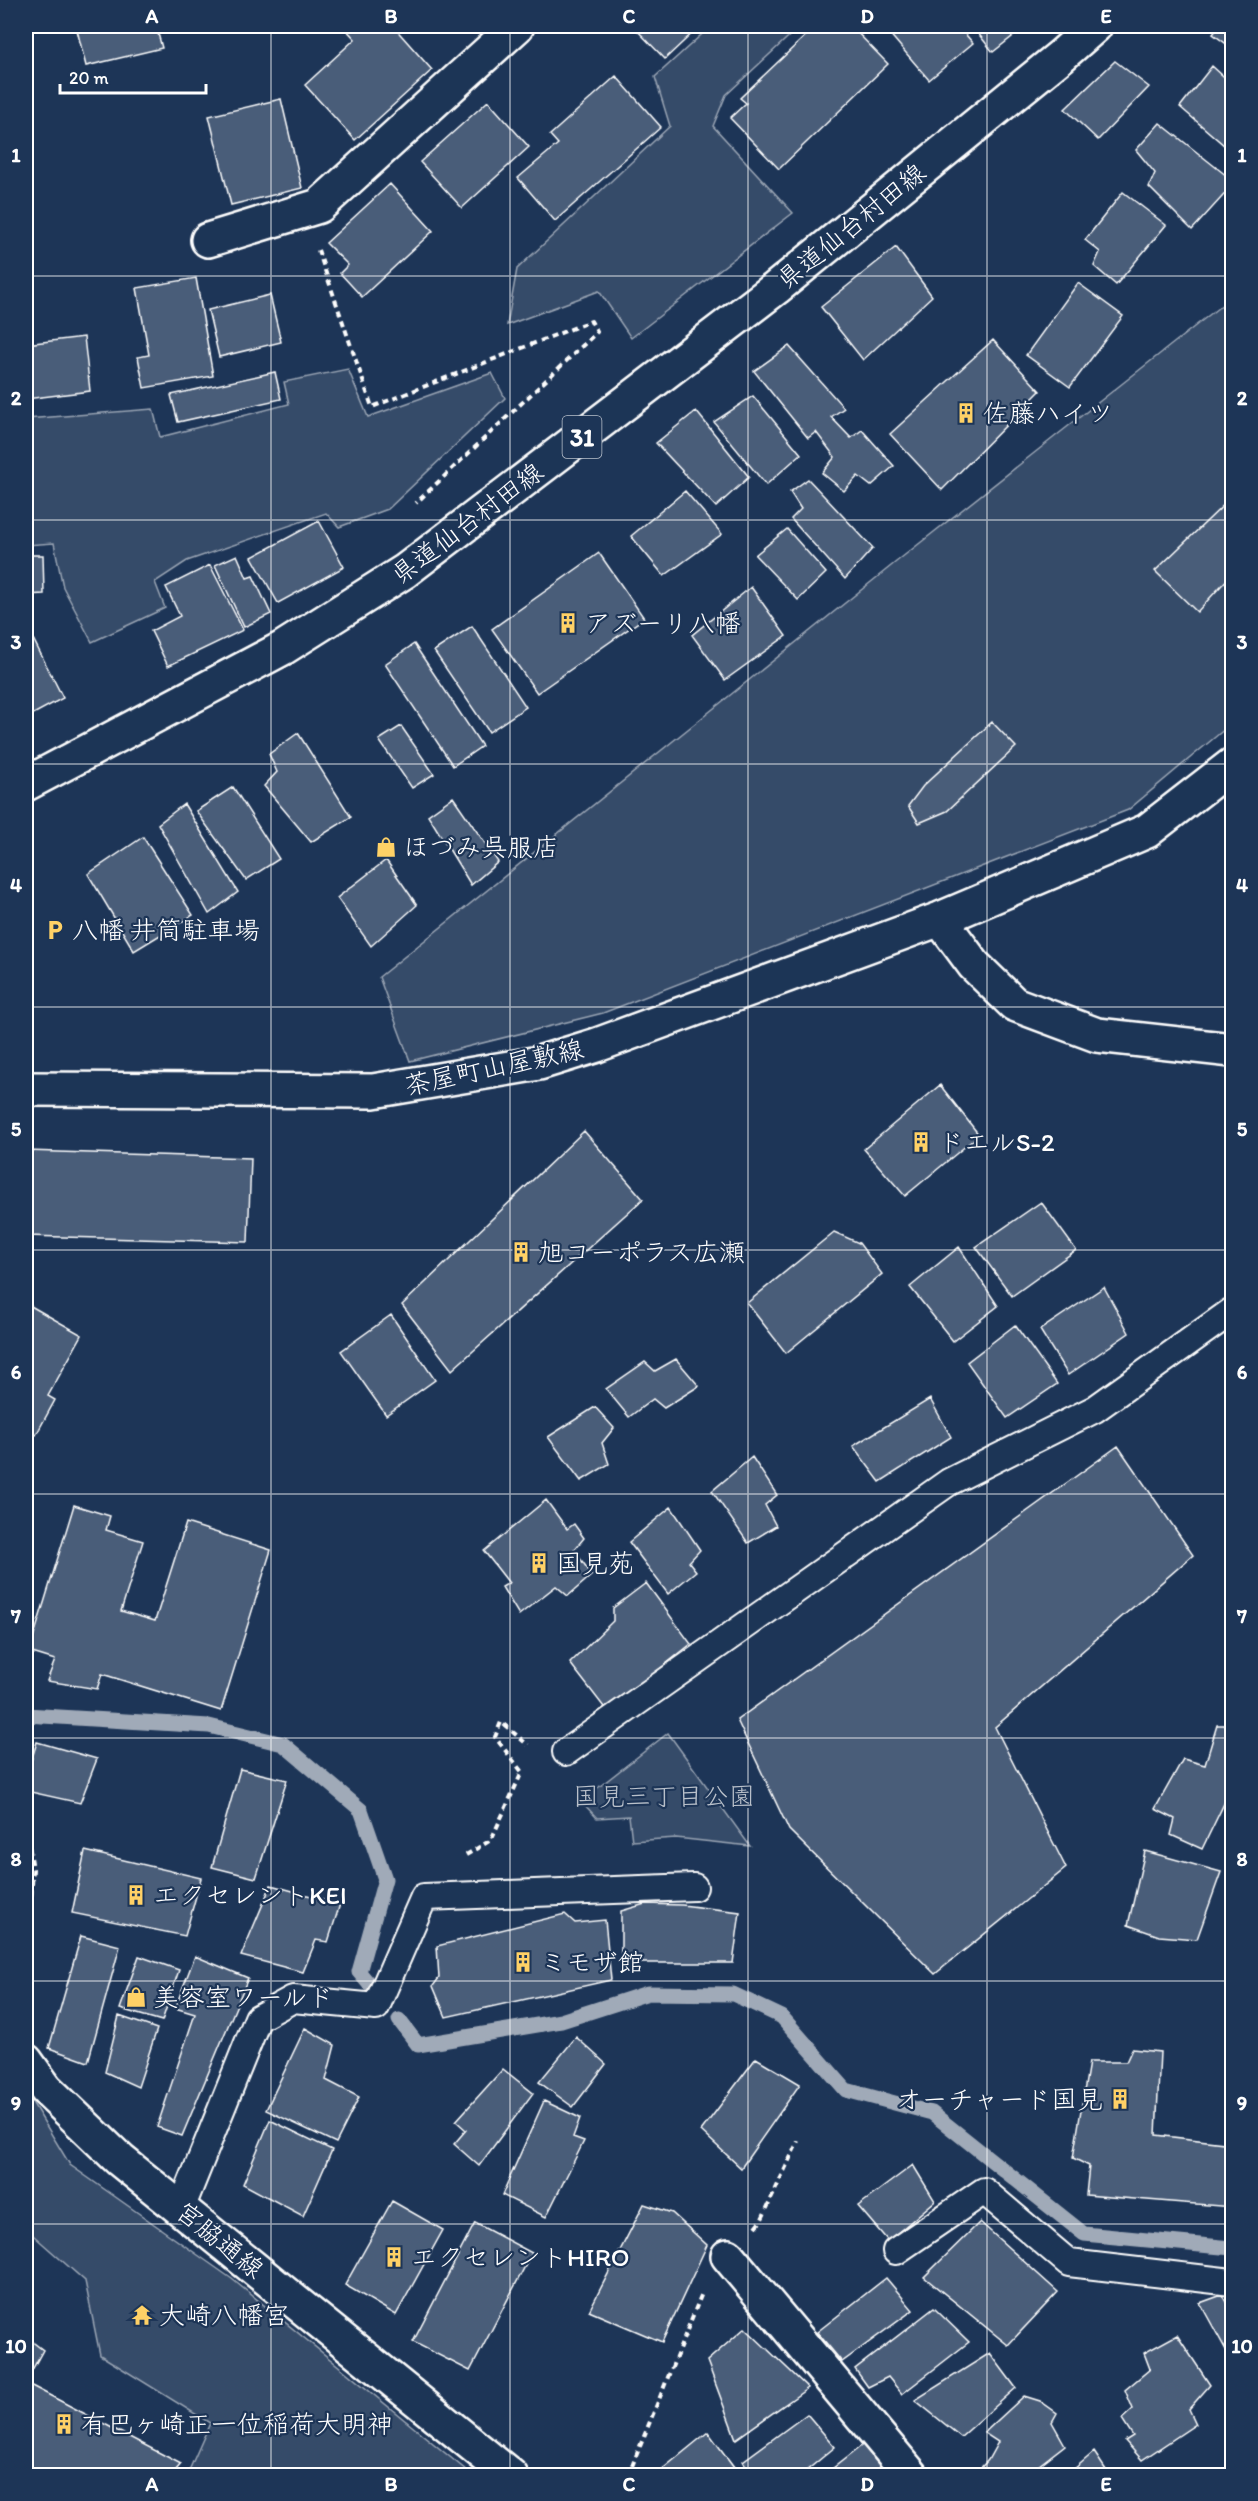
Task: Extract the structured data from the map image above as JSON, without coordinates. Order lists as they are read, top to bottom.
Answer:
{
  "streets": {
    "street": [
      "県道仙台村田線",
      "31",
      "茶屋町山屋敷線",
      "宮脇通線"
    ]
  },
  "parks": ["国見三丁目公園"],
  "places": {
    "building": [
      "佐藤ハイツ",
      "アズーリ八幡",
      "ドエルS-2",
      "旭コーポラス広瀬",
      "国見苑",
      "エクセレントKEI",
      "ミモザ館",
      "オーチャード国見",
      "エクセレントHIRO",
      "有巴ヶ崎正一位稲荷大明神"
    ],
    "shop": ["ほづみ呉服店", "美容室ワールド"],
    "parking": ["八幡 井筒駐車場"],
    "temple": ["大崎八幡宮"]
  },
  "scale_bar": "20 m",
  "grid": {
    "columns": [
      "A",
      "B",
      "C",
      "D",
      "E"
    ],
    "rows": [
      "1",
      "2",
      "3",
      "4",
      "5",
      "6",
      "7",
      "8",
      "9",
      "10"
    ]
  }
}
